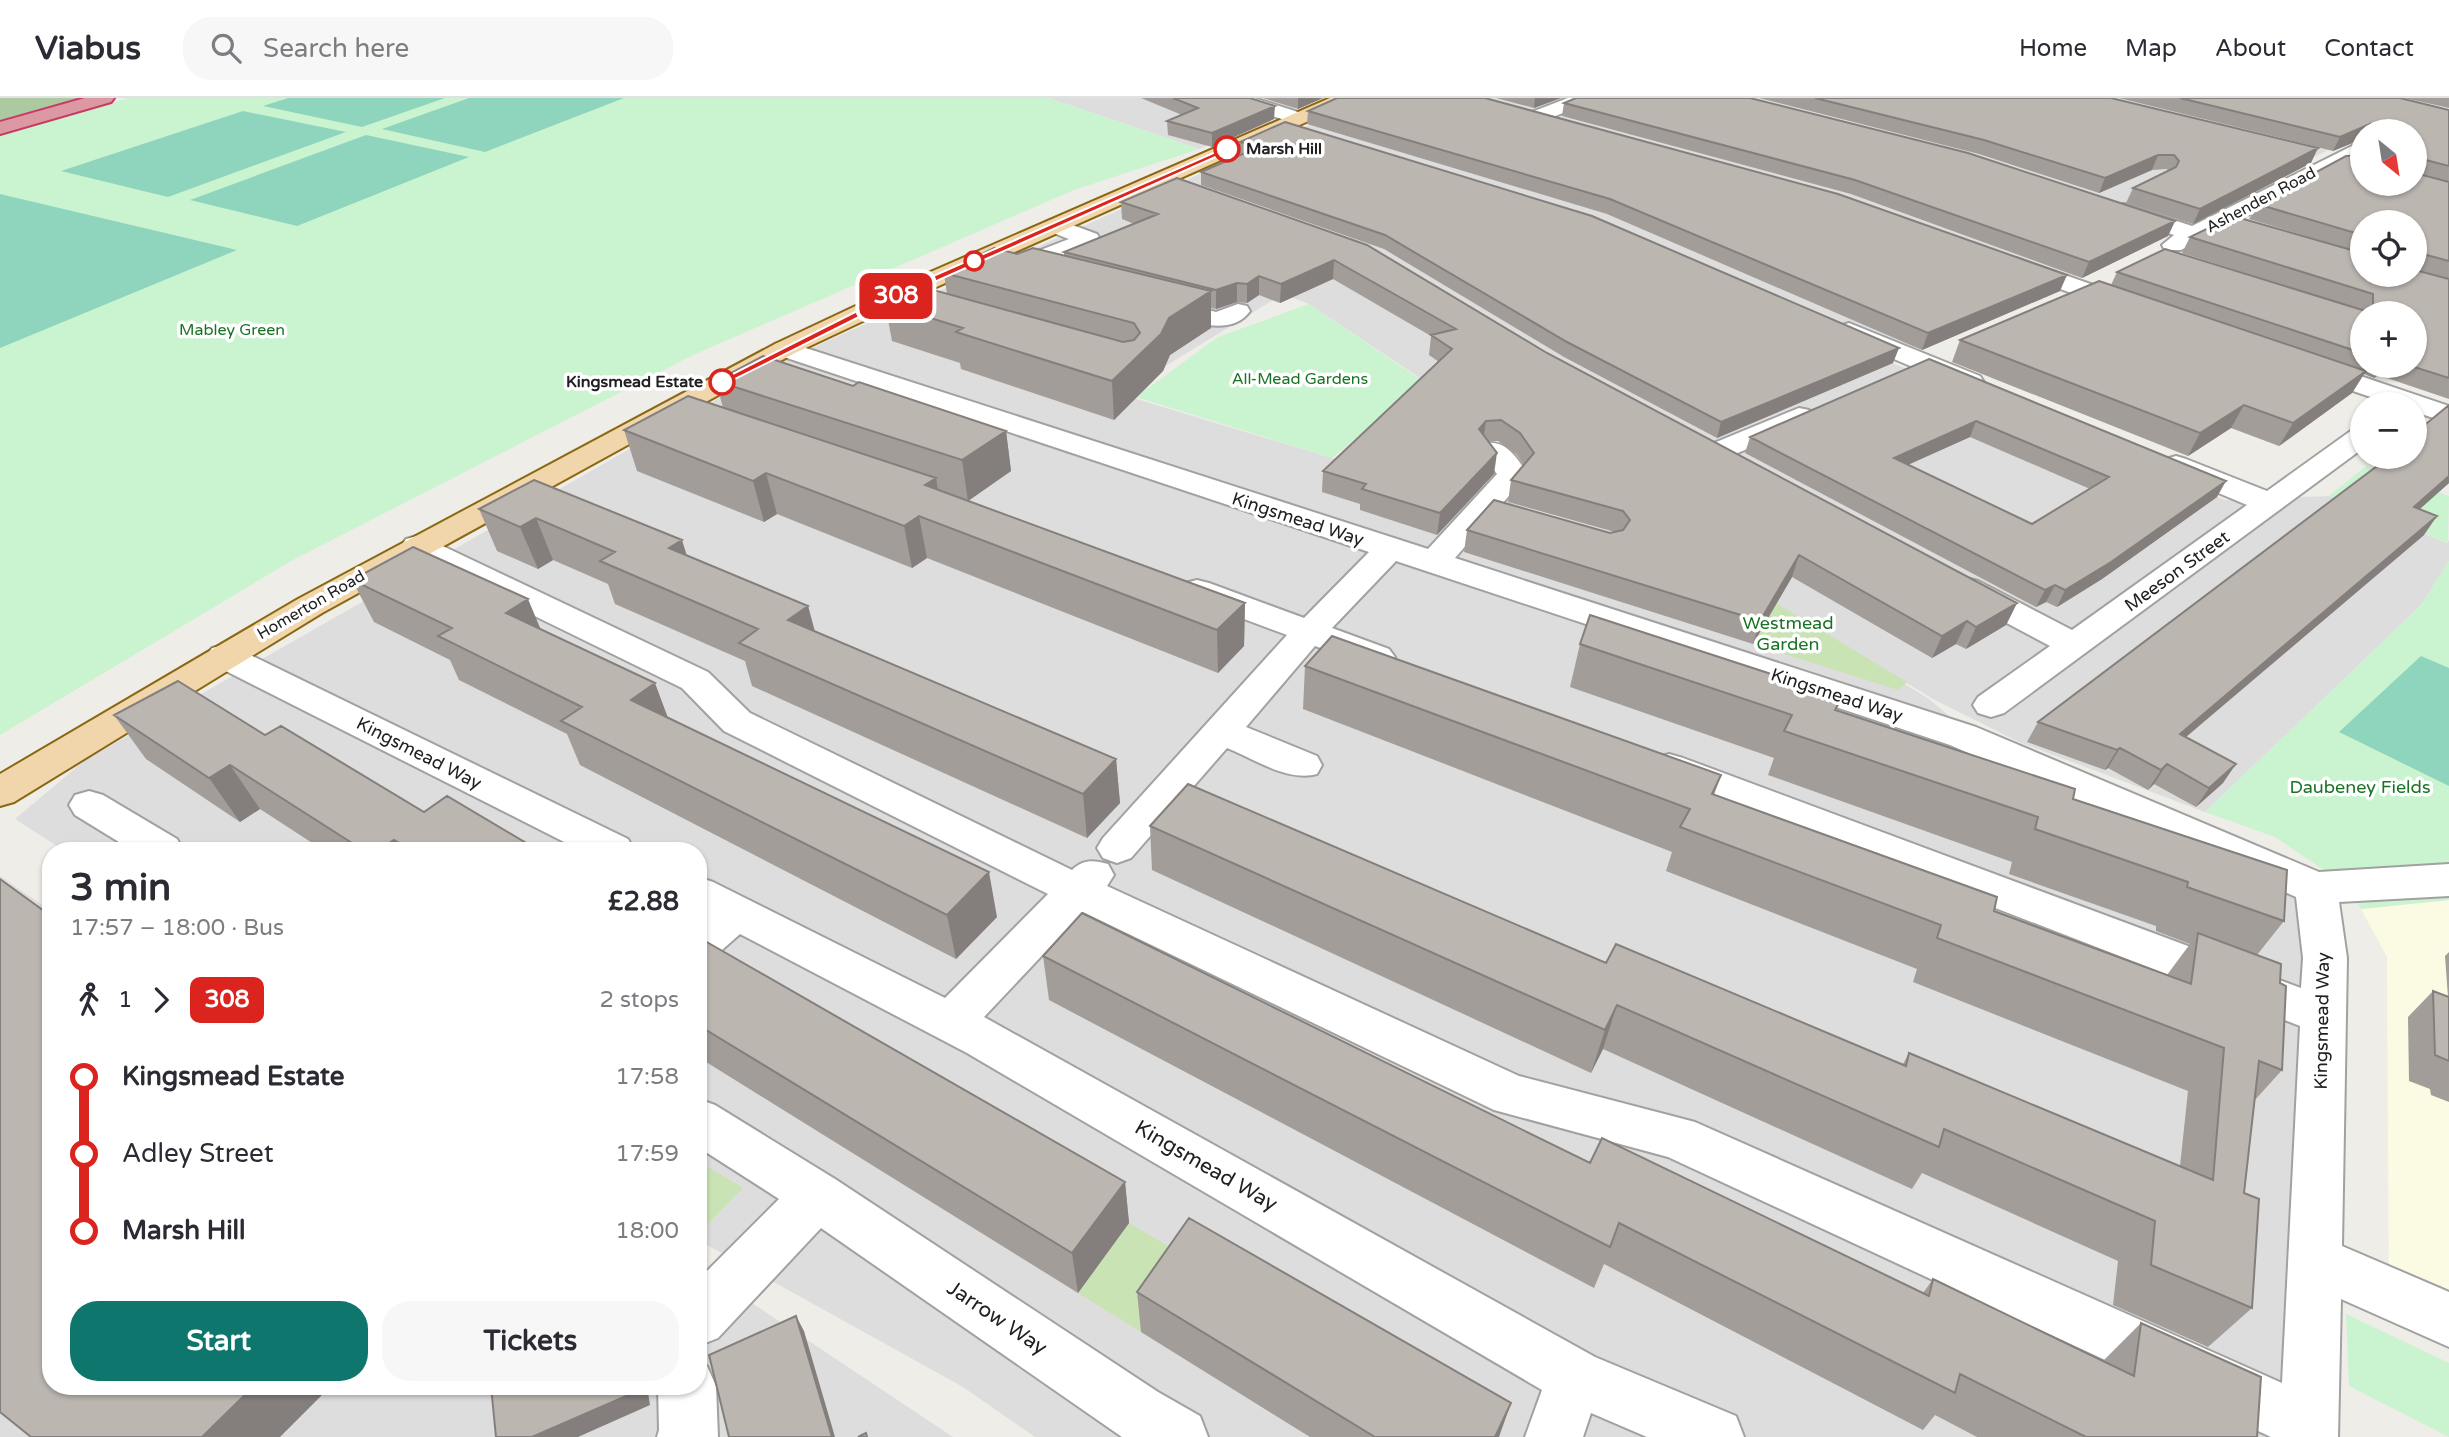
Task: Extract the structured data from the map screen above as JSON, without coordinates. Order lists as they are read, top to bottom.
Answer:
{
  "streets": {
    "main road": ["Homerton Road"],
    "street": [
      "Ashenden Road",
      "Kingsmead Way",
      "Meeson Street",
      "Jarrow Way"
    ]
  },
  "crossings": [
    ["Kingsmead Way", "Homerton Road"]
  ],
  "parks": [
    "Mabley Green",
    "All-Mead Gardens",
    "Westmead Garden",
    "Daubeney Fields"
  ],
  "places": ["Marsh Hill", "Kingsmead Estate"],
  "lines": ["bus line 308"],
  "north": "bottom right",
  "page": {
    "header": "Viabus",
    "search": "Search here",
    "nav": [
      "Home",
      "Map",
      "About",
      "Contact"
    ],
    "on_map": "308",
    "map_buttons": ["+", "−"],
    "heading": ["3 min", "17:57 – 18:00 · Bus", "£2.88"],
    "legs": ["1", "308", "2 stops"],
    "list": [
      {
        "name": "Kingsmead Estate",
        "value": "17:58"
      },
      {
        "name": "Adley Street",
        "value": "17:59"
      },
      {
        "name": "Marsh Hill",
        "value": "18:00"
      }
    ],
    "buttons": ["Start", "Tickets"]
  }
}
